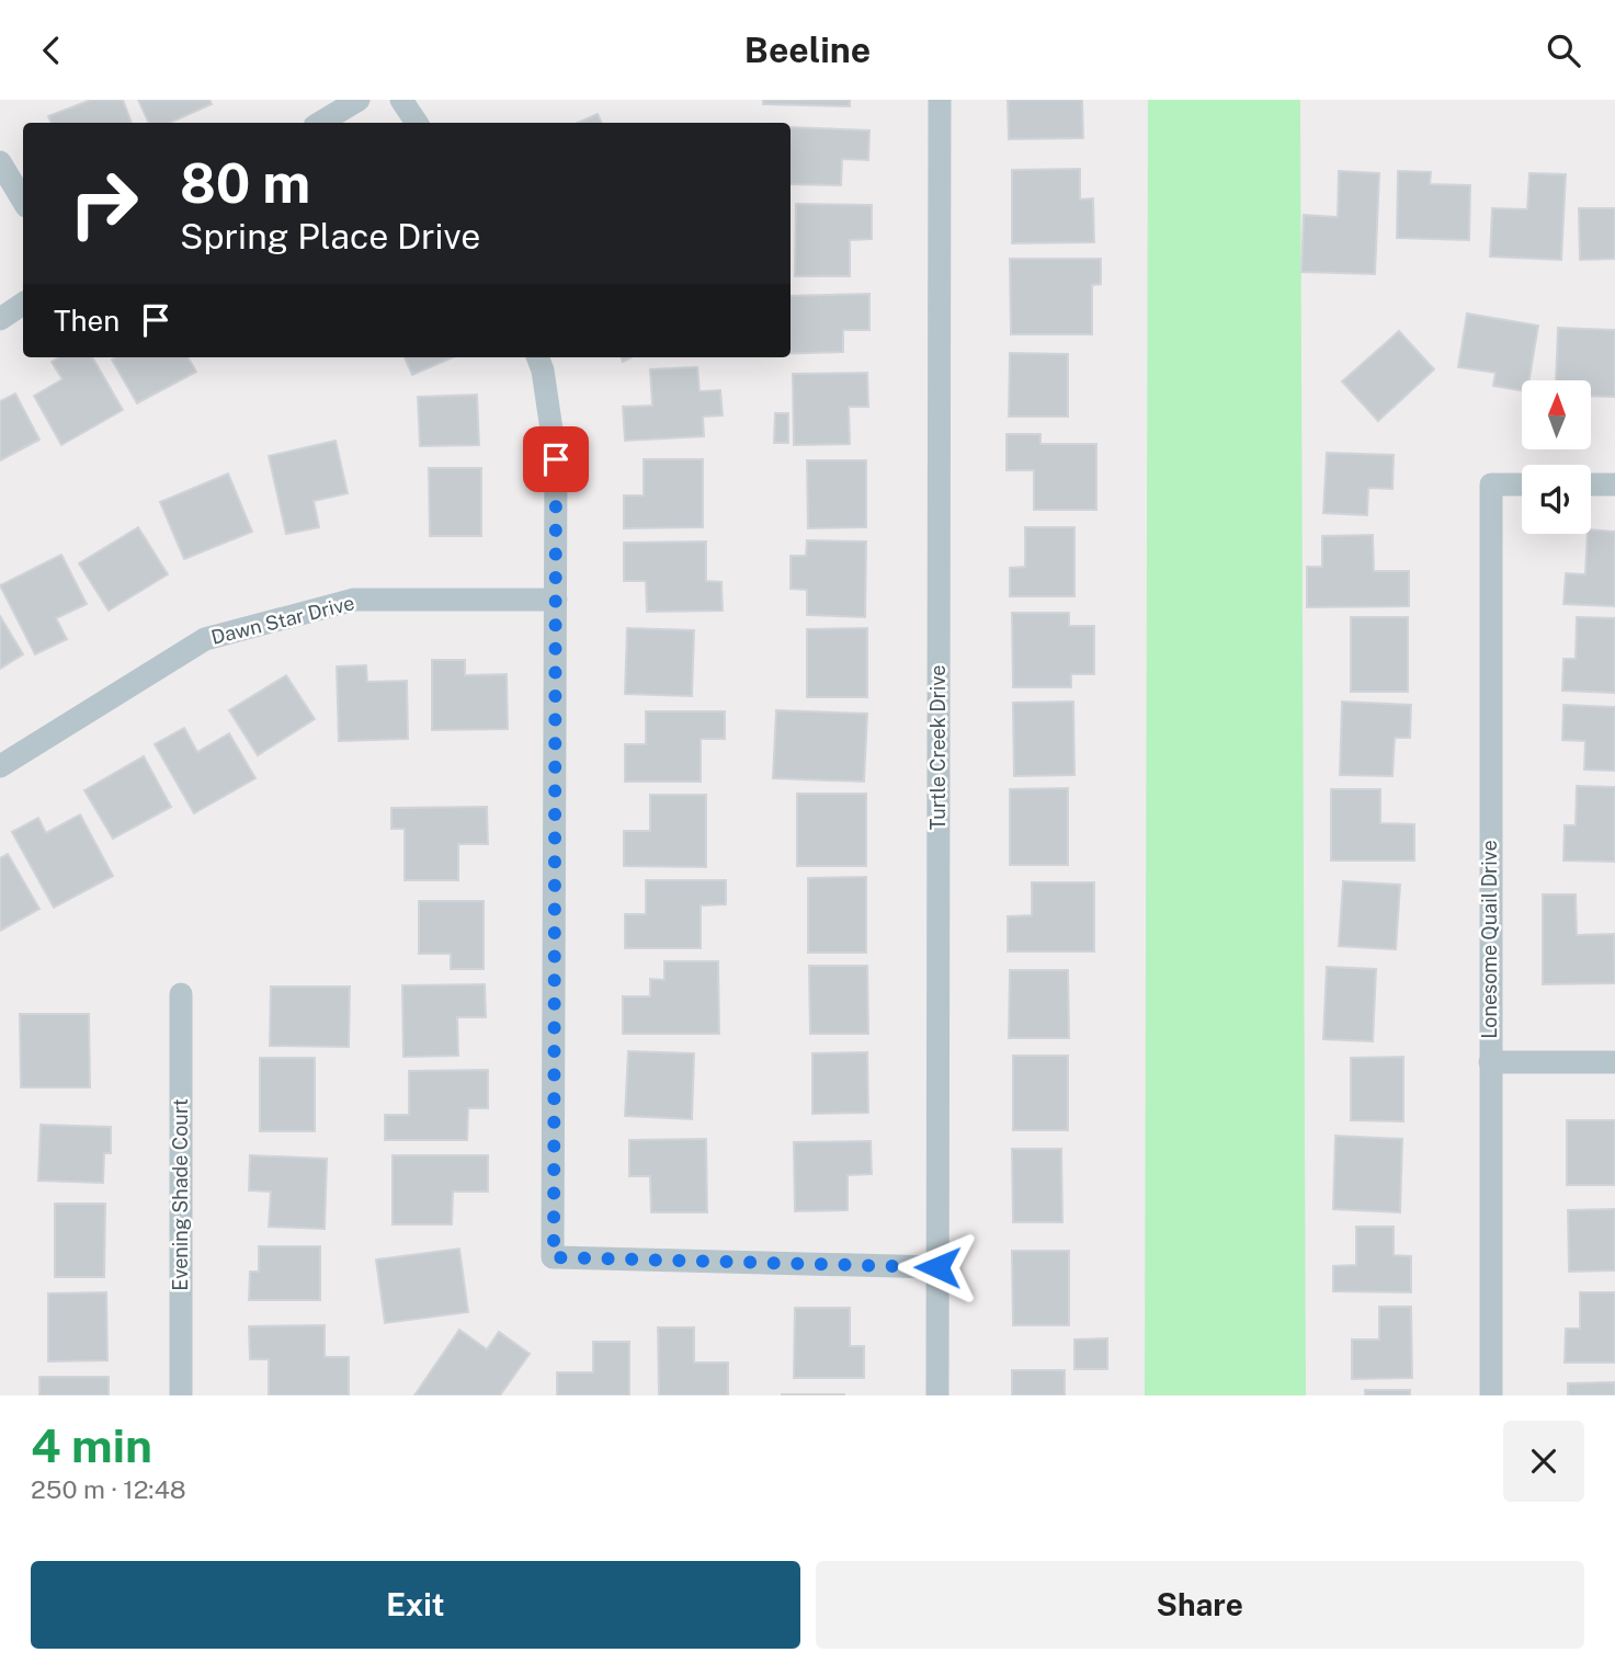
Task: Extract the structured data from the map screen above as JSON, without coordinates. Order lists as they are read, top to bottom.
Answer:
{
  "streets": {
    "street": [
      "Dawn Star Drive",
      "Turtle Creek Drive",
      "Lonesome Quail Drive",
      "Evening Shade Court"
    ]
  },
  "north": "top",
  "page": {
    "header": "Beeline",
    "turn": ["80 m", "Spring Place Drive"],
    "then": "Then",
    "heading": ["4 min", "250 m · 12:48"],
    "buttons": ["Exit", "Share"]
  }
}
